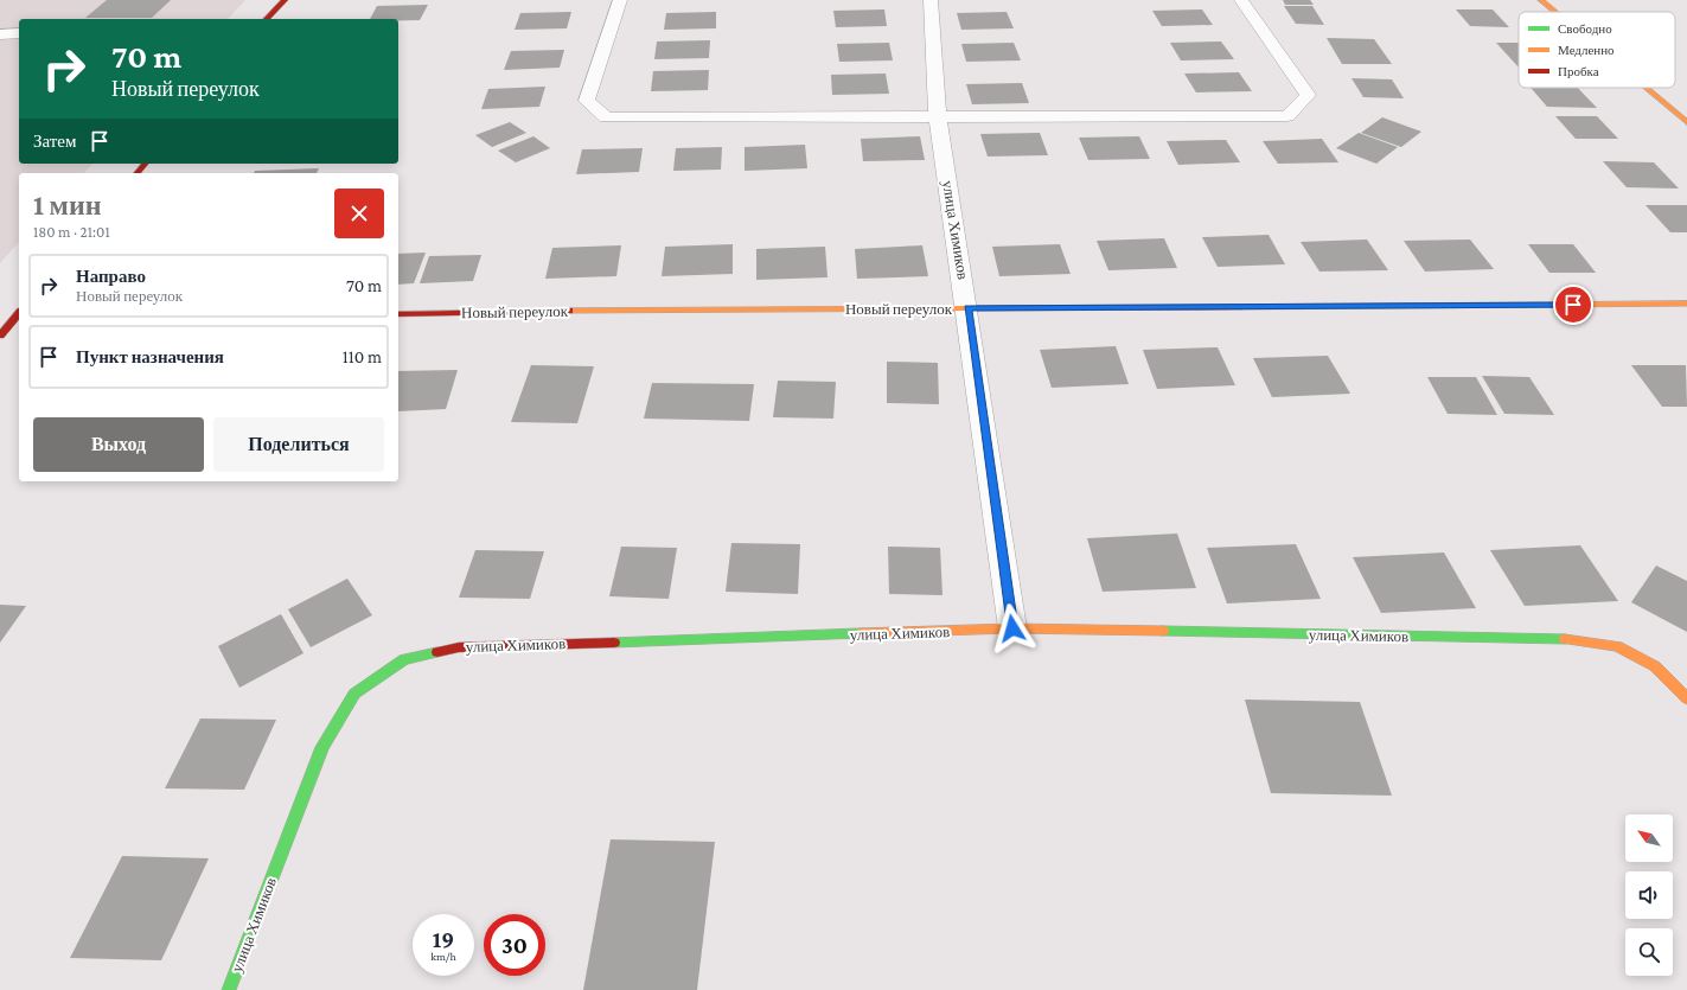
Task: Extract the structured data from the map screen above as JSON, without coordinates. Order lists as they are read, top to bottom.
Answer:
{
  "streets": {
    "street": ["улица Химиков", "Новый переулок"]
  },
  "crossings": [
    ["улица Химиков", "Новый переулок"]
  ],
  "legend": ["Свободно", "Медленно", "Пробка"],
  "north": "top left",
  "page": {
    "turn": ["70 m", "Новый переулок"],
    "then": "Затем",
    "heading": ["1 мин", "180 m · 21:01"],
    "list": [
      {
        "name": "Направо",
        "note": "Новый переулок",
        "value": "70 m"
      },
      {
        "name": "Пункт назначения",
        "value": "110 m"
      }
    ],
    "buttons": ["Выход", "Поделиться"],
    "speed": "19 km/h",
    "limit": "30"
  }
}
